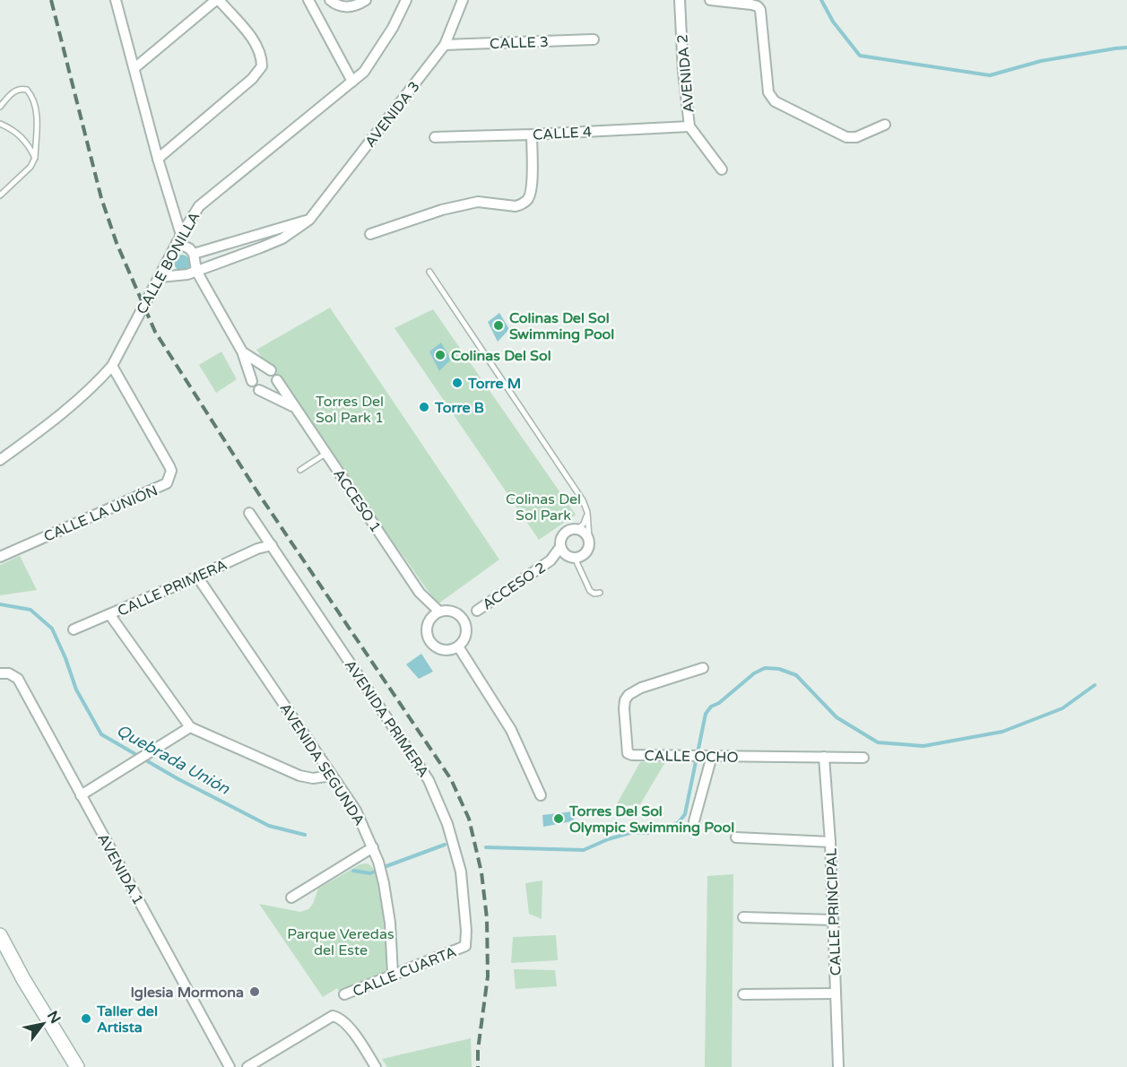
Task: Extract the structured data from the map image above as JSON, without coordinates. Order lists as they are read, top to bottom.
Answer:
{
  "streets": {
    "street": [
      "CALLE 3",
      "AVENIDA 2",
      "AVENIDA 3",
      "CALLE 4",
      "CALLE BONILLA",
      "ACCESO 1",
      "CALLE LA UNIÓN",
      "ACCESO 2",
      "CALLE PRIMERA",
      "AVENIDA PRIMERA",
      "CALLE OCHO",
      "AVENIDA SEGUNDA",
      "AVENIDA 1",
      "CALLE PRINCIPAL",
      "CALLE CUARTA"
    ]
  },
  "crossings": [
    ["CALLE 3", "AVENIDA 3"],
    ["AVENIDA 2", "CALLE 4"],
    ["AVENIDA 3", "CALLE BONILLA"],
    ["CALLE BONILLA", "CALLE LA UNIÓN"],
    ["ACCESO 1", "ACCESO 2"],
    ["CALLE PRIMERA", "AVENIDA PRIMERA"],
    ["CALLE PRIMERA", "AVENIDA SEGUNDA"],
    ["AVENIDA PRIMERA", "CALLE CUARTA"],
    ["CALLE OCHO", "CALLE PRINCIPAL"],
    ["AVENIDA SEGUNDA", "CALLE CUARTA"]
  ],
  "water": ["Quebrada Unión"],
  "parks": ["Torres Del Sol Park 1", "Colinas Del Sol Park", "Parque Veredas del Este"],
  "places": [
    "Colinas Del Sol Swimming Pool",
    "Colinas Del Sol",
    "Torre M",
    "Torre B",
    "Torres Del Sol Olympic Swimming Pool",
    "Iglesia Mormona",
    "Taller del Artista"
  ],
  "north": "top right"
}
